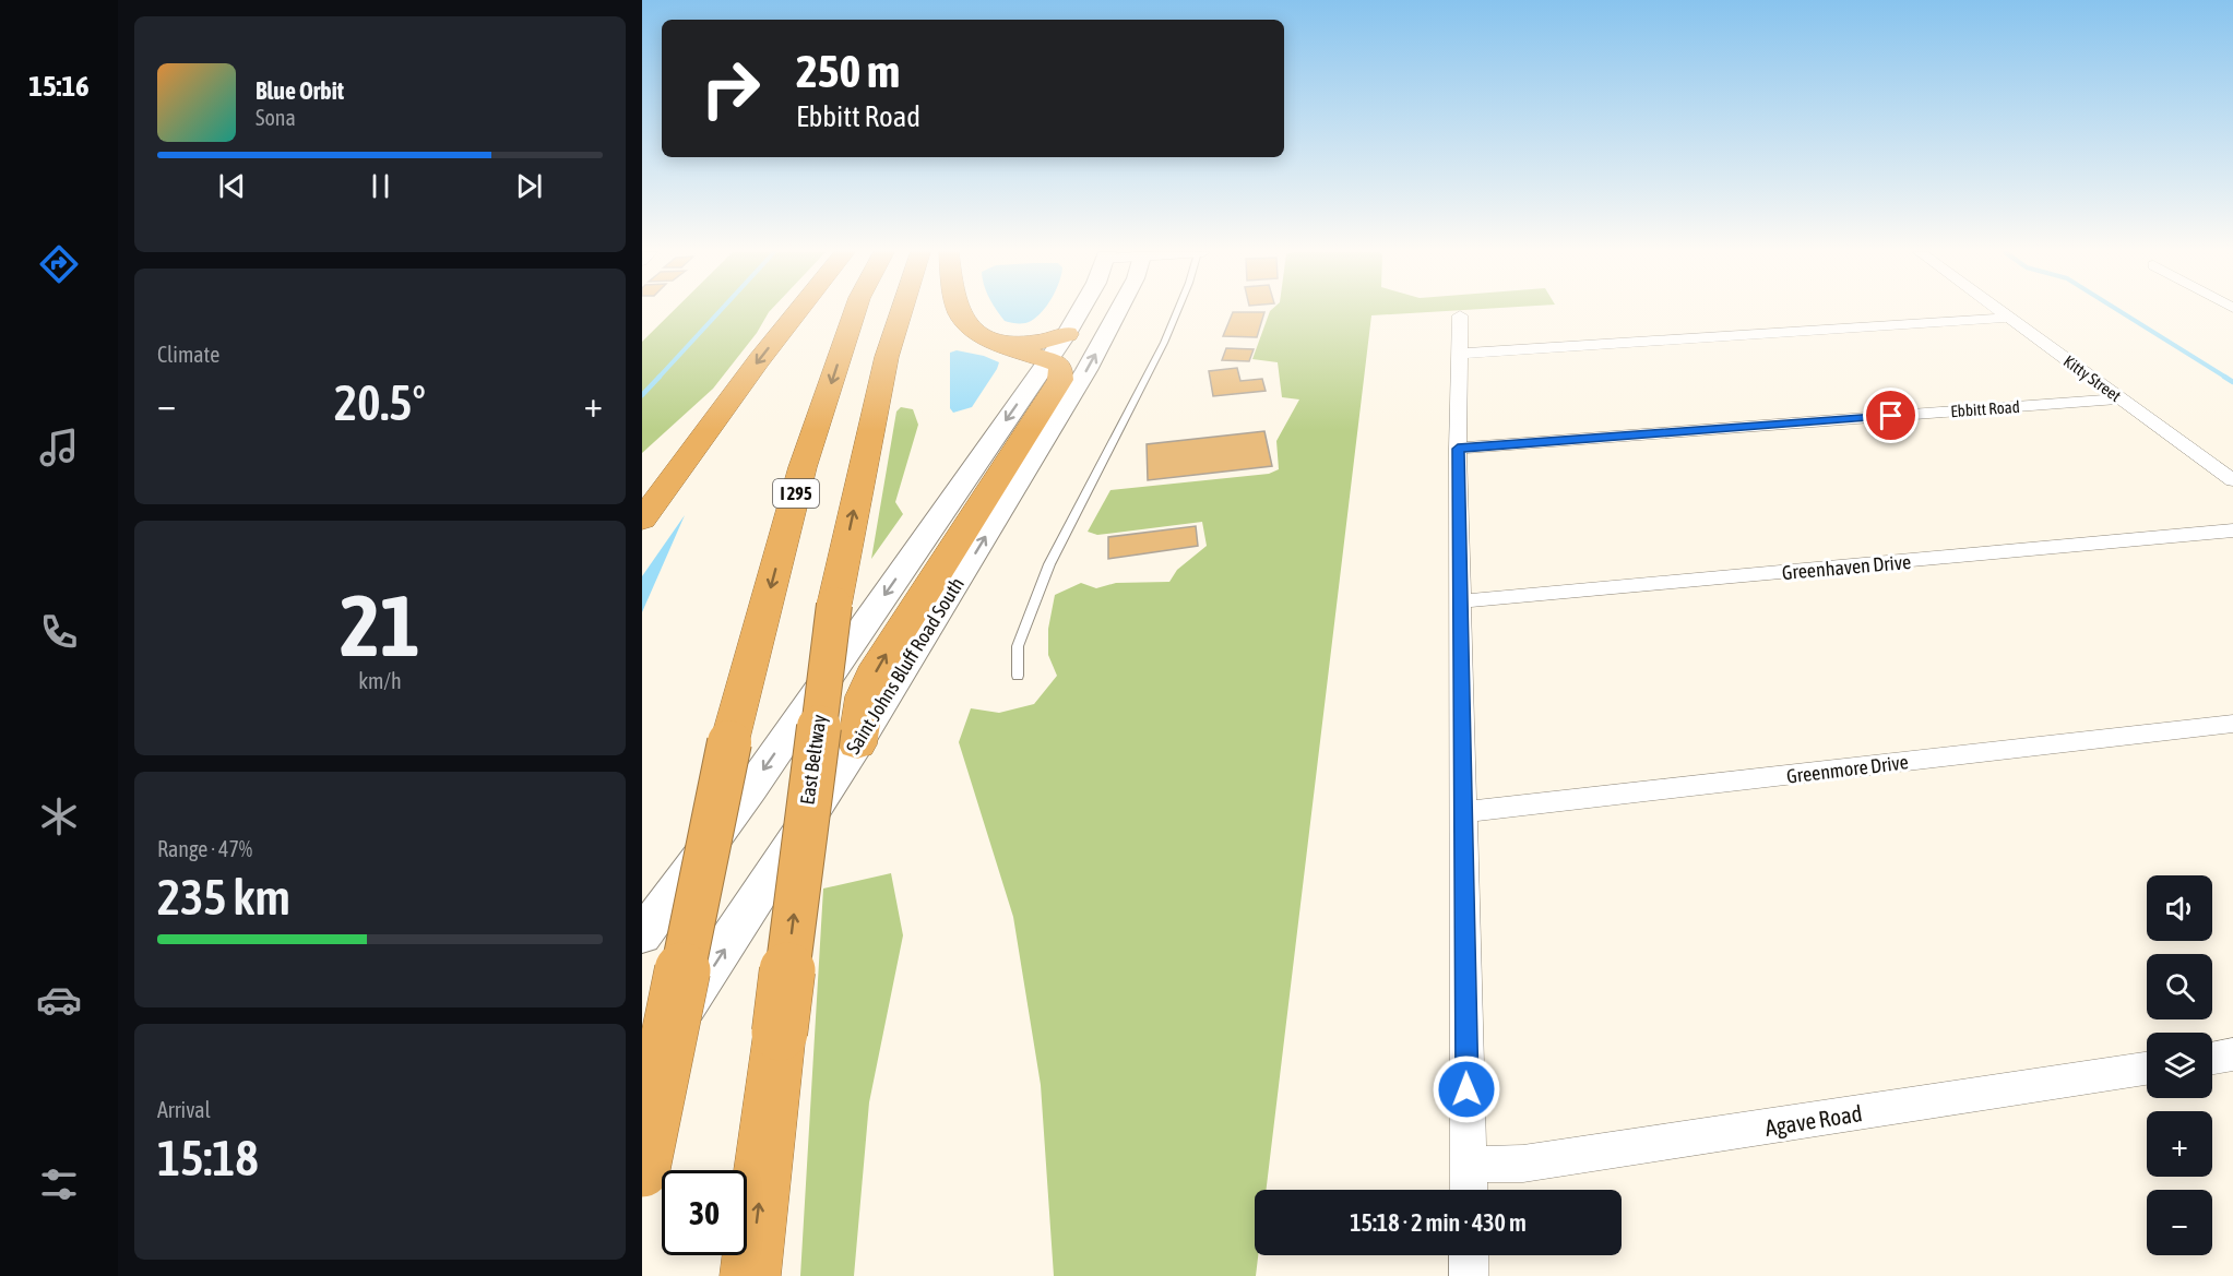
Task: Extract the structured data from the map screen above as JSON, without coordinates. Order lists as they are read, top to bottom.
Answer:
{
  "streets": {
    "highway": ["I 295", "East Beltway"],
    "main road": ["Saint Johns Bluff Road South"],
    "street": [
      "Kitty Street",
      "Ebbitt Road",
      "Greenhaven Drive",
      "Greenmore Drive",
      "Agave Road"
    ]
  },
  "crossings": [
    ["Kitty Street", "Ebbitt Road"]
  ],
  "page": {
    "tabs": "15:16",
    "turn": ["250 m", "Ebbitt Road"],
    "song": ["Blue Orbit", "Sona"],
    "tile": [
      "Climate",
      ["21", "km/h"],
      ["Range · 47%", "235 km"],
      ["Arrival", "15:18"]
    ],
    "heat": ["−", "20.5°", "+"],
    "map_buttons": ["+", "−"],
    "limit": "30",
    "trip": "15:18 · 2 min · 430 m"
  }
}
